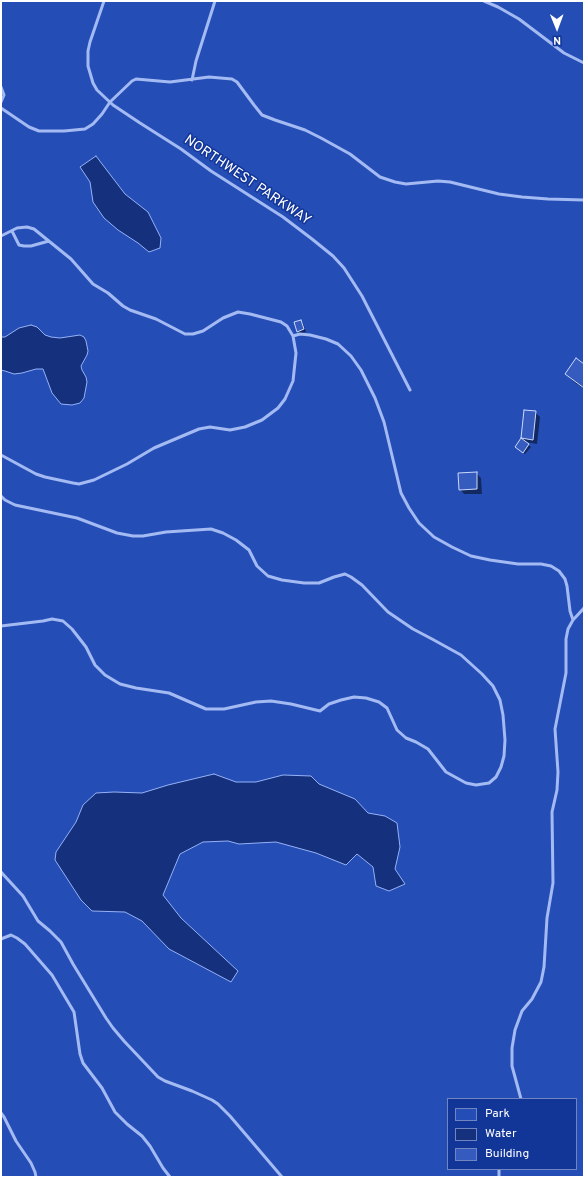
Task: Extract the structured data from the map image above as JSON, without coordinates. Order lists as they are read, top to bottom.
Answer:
{
  "streets": {
    "lane": ["NORTHWEST PARKWAY"]
  },
  "legend": ["Park", "Water", "Building"],
  "north": "bottom"
}
